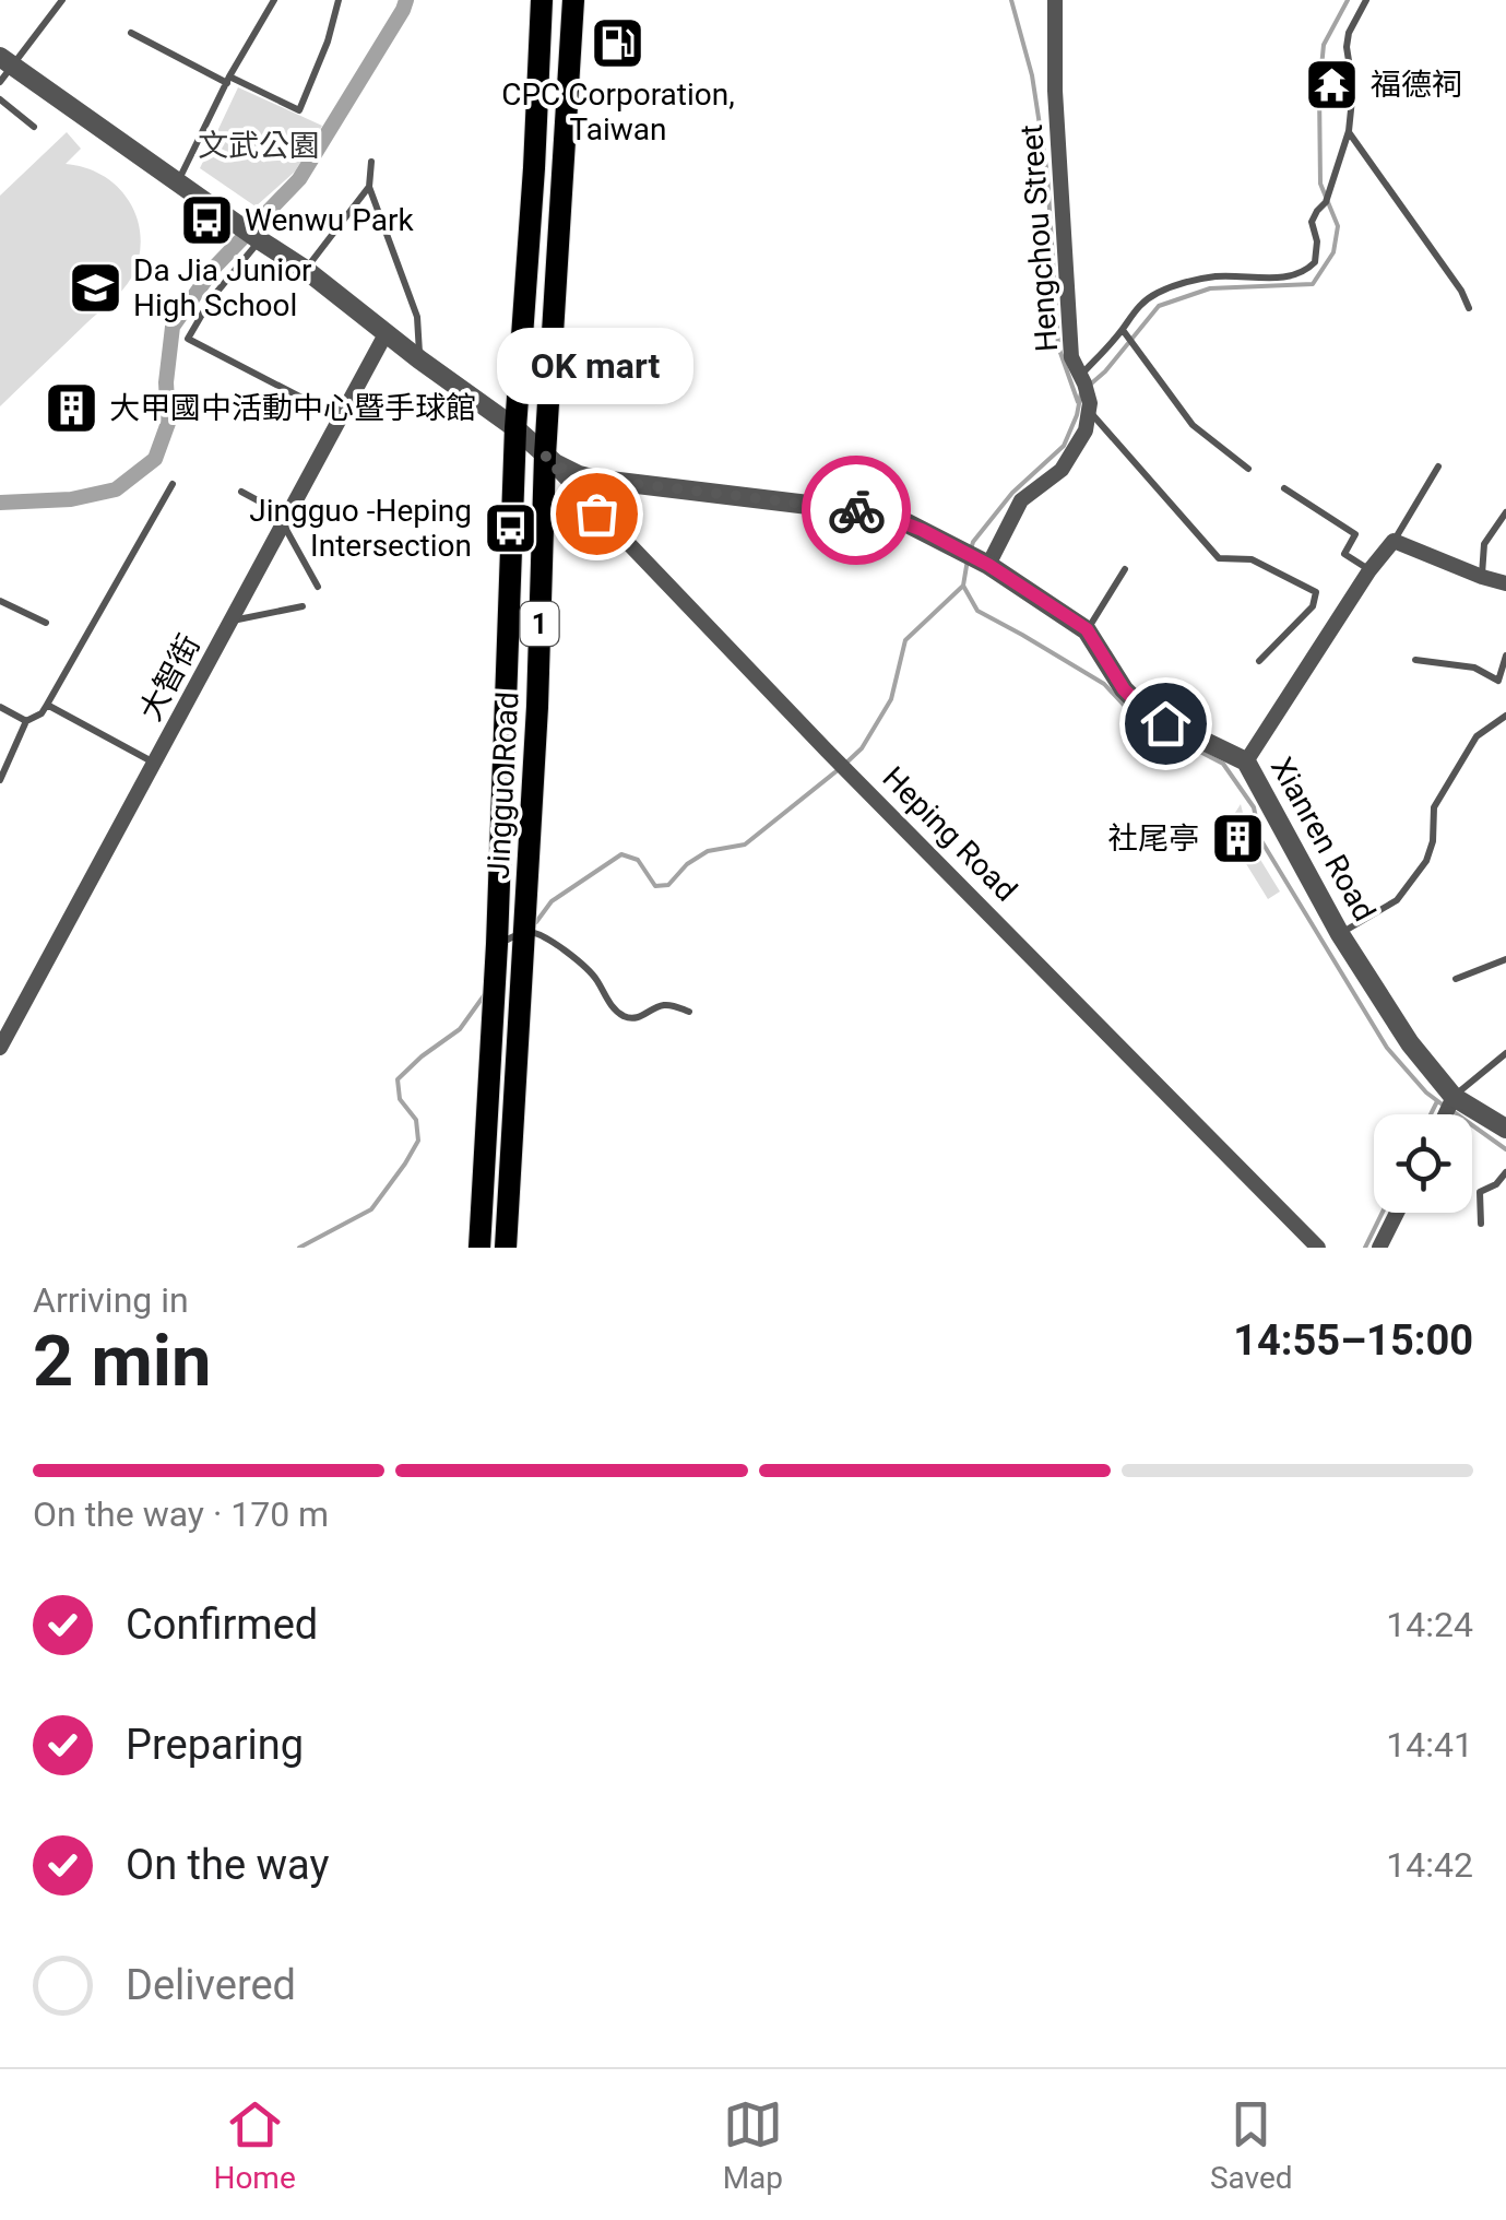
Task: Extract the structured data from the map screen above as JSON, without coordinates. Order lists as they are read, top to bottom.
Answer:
{
  "streets": {
    "main road": ["1", "Jingguo Road"],
    "street": [
      "Hengchou Street",
      "大智街",
      "Heping Road",
      "Xianren Road"
    ]
  },
  "crossings": [
    ["Jingguo Road", "Heping Road"],
    ["Jingguo Road", "Xianren Road"],
    ["Heping Road", "Xianren Road"]
  ],
  "parks": ["文武公園"],
  "places": {
    "fuel station": ["CPC Corporation, Taiwan"],
    "temple": ["福德祠"],
    "bus stop": ["Wenwu Park", "Jingguo -Heping Intersection"],
    "school or university": ["Da Jia Junior High School"],
    "building": ["大甲國中活動中心暨手球館", "社尾亭"],
    "other": ["OK mart"]
  },
  "page": {
    "bubble": "OK mart",
    "heading": ["2 min", "Arriving in", "14:55–15:00"],
    "bar": "On the way · 170 m",
    "list": [
      ["Confirmed", "14:24"],
      ["Preparing", "14:41"],
      ["On the way", "14:42"],
      "Delivered"
    ],
    "tabs": ["Home", "Map", "Saved"]
  }
}
